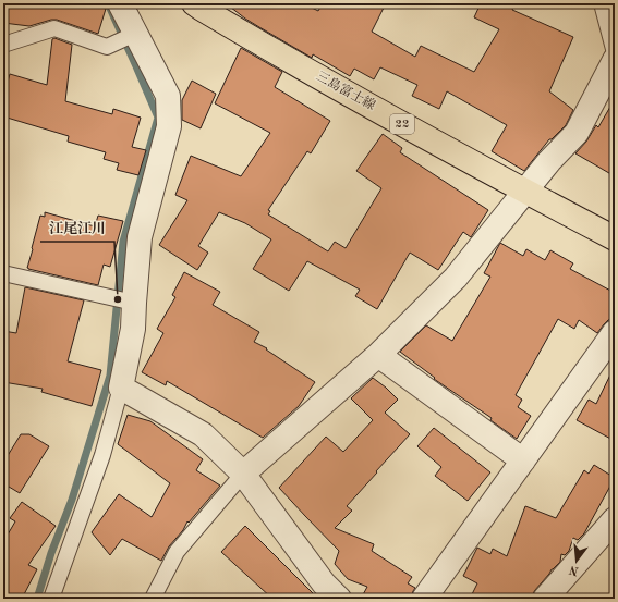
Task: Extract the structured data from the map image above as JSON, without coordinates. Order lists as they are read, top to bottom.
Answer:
{
  "streets": {
    "main road": ["三島富士線", "22"]
  },
  "places": ["江尾江川"],
  "north": "bottom"
}
